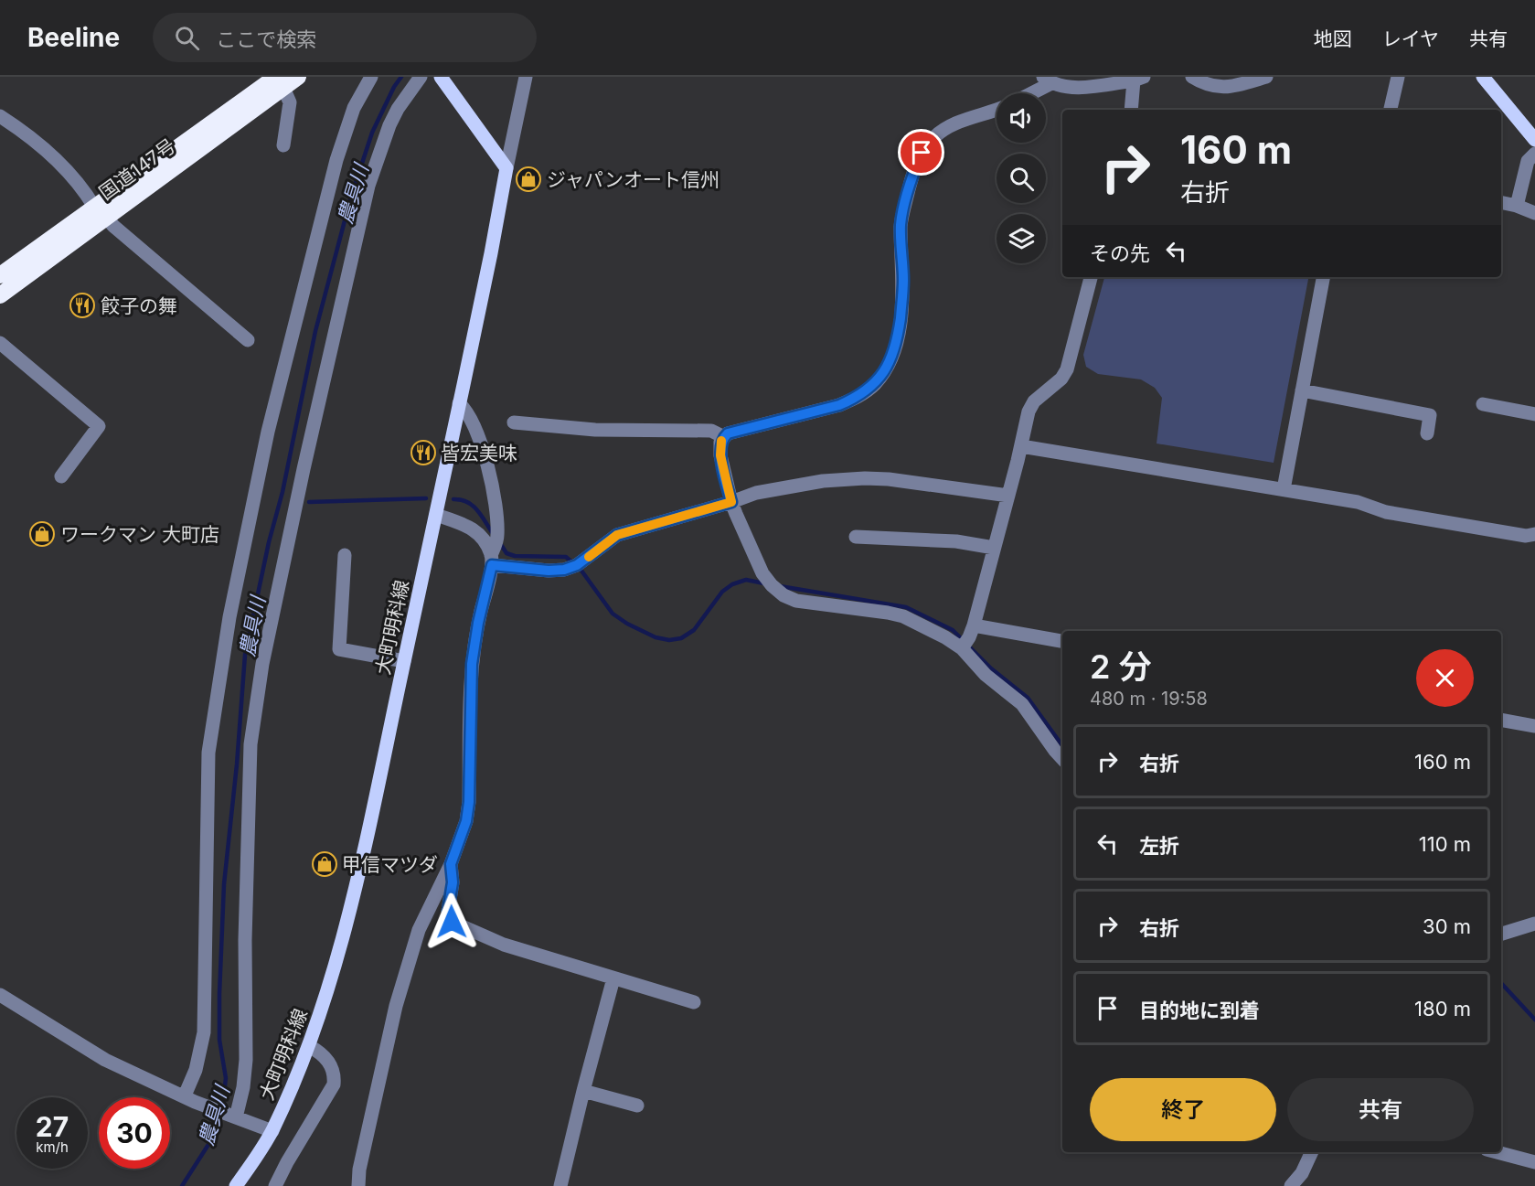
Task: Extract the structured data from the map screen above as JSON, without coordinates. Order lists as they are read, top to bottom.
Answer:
{
  "streets": {
    "highway": ["国道147号"],
    "main road": ["大町明科線"]
  },
  "water": ["農具川"],
  "places": {
    "shop": ["ジャパンオート信州", "ワークマン 大町店", "甲信マツダ"],
    "restaurant": ["餃子の舞", "皆宏美味"]
  },
  "page": {
    "header": "Beeline",
    "search": "ここで検索",
    "nav": ["地図", "レイヤ", "共有"],
    "turn": ["160 m", "右折"],
    "then": "その先",
    "heading": ["2 分", "480 m · 19:58"],
    "list": [
      {
        "name": "右折",
        "value": "160 m"
      },
      {
        "name": "左折",
        "value": "110 m"
      },
      {
        "name": "右折",
        "value": "30 m"
      },
      {
        "name": "目的地に到着",
        "value": "180 m"
      }
    ],
    "buttons": ["終了", "共有"],
    "speed": "27 km/h",
    "limit": "30"
  }
}
